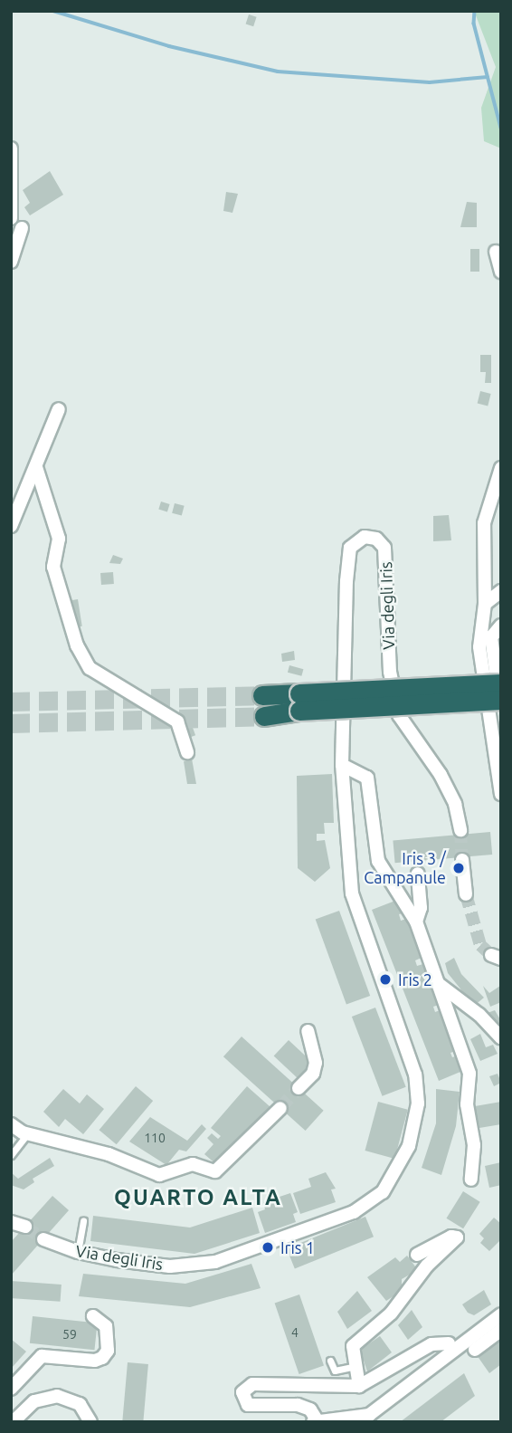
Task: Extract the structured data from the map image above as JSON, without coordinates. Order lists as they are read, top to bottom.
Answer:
{
  "streets": {
    "street": ["Via degli Iris"]
  },
  "districts": ["QUARTO ALTA"],
  "places": ["Iris 3 / Campanule", "Iris 2", "Iris 1"],
  "house_numbers": ["110", "4", "59"]
}
